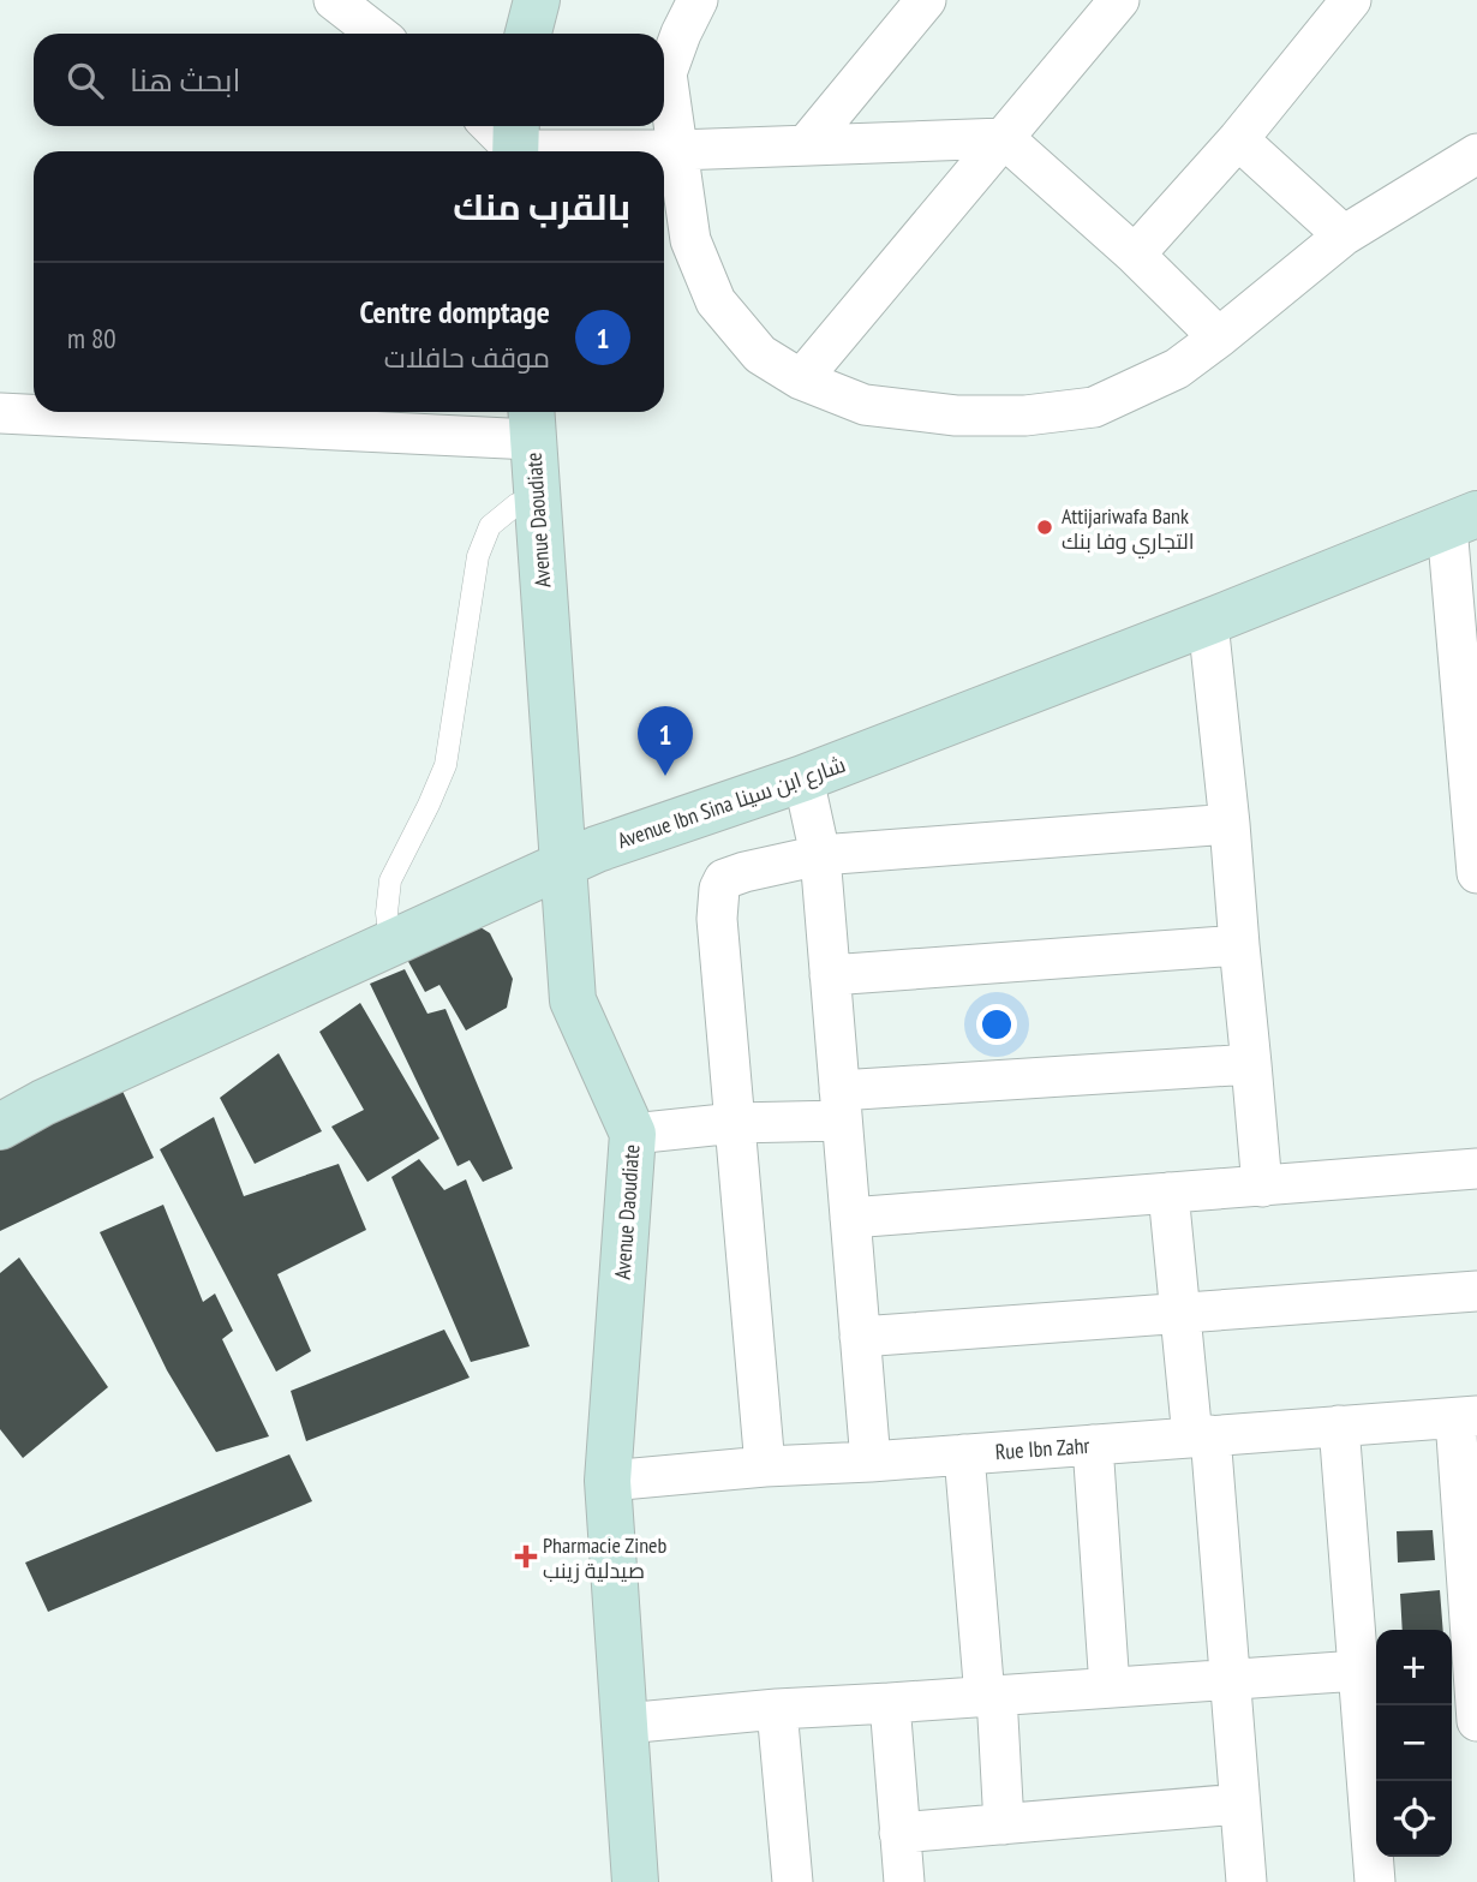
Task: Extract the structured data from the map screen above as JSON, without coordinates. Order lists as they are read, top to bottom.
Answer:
{
  "streets": {
    "street": ["Avenue Daoudiate", "Avenue Ibn Sina شارع ابن سينا", "Rue Ibn Zahr"]
  },
  "crossings": [
    ["Avenue Daoudiate", "Avenue Ibn Sina شارع ابن سينا"],
    ["Avenue Daoudiate", "Rue Ibn Zahr"]
  ],
  "places": {
    "other": ["Attijariwafa Bank التجاري وفا بنك"],
    "health": ["Pharmacie Zineb صيدلية زينب"]
  },
  "page": {
    "search": "ابحث هنا",
    "heading": "بالقرب منك",
    "list": [
      {
        "mark": "1",
        "name": "Centre domptage",
        "note": "موقف حافلات",
        "value": "80 m"
      }
    ],
    "pins": "1",
    "map_buttons": ["+", "−"]
  }
}
